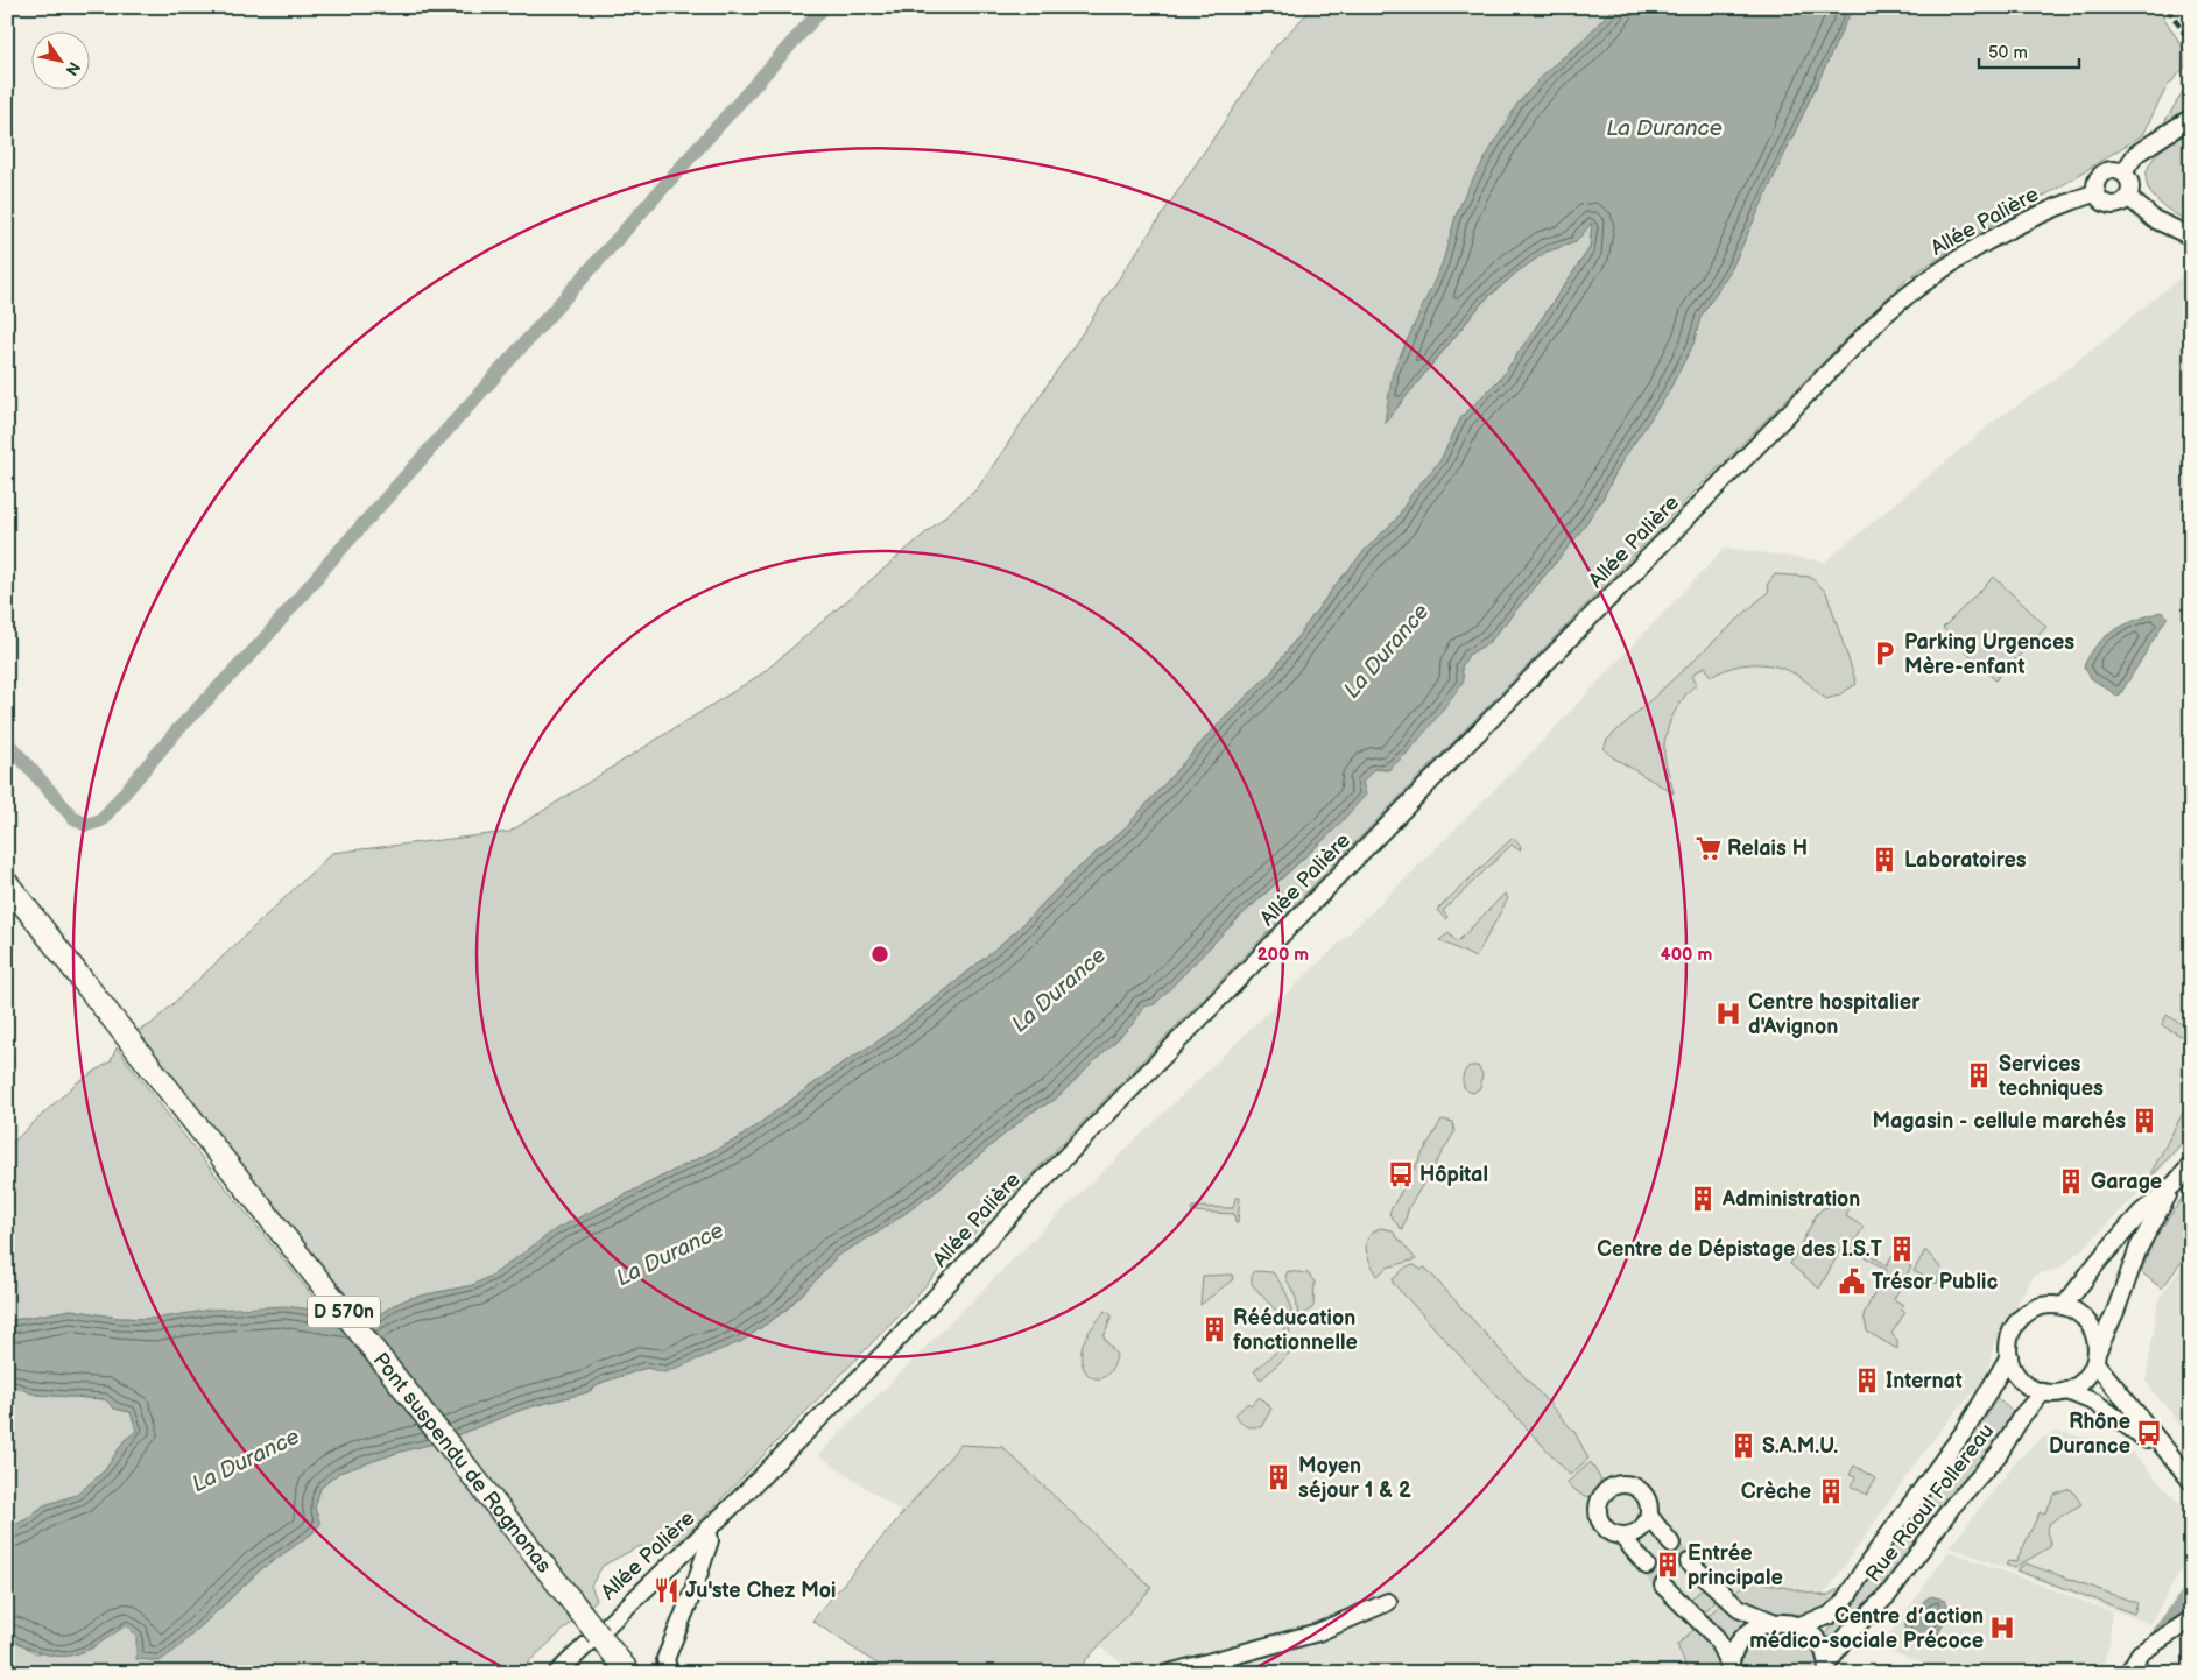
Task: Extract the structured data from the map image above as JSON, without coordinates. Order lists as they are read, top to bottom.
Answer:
{
  "streets": {
    "main road": ["D 570n", "Pont suspendu de Rognonas"],
    "street": ["Allée Palière", "Rue Raoul Follereau"]
  },
  "crossings": [
    ["D 570n", "Pont suspendu de Rognonas"]
  ],
  "water": ["La Durance"],
  "places": {
    "parking": ["Parking Urgences Mère-enfant"],
    "supermarket": ["Relais H"],
    "building": [
      "Laboratoires",
      "Services techniques",
      "Magasin - cellule marchés",
      "Garage",
      "Administration",
      "Centre de Dépistage des I.S.T",
      "Rééducation fonctionnelle",
      "Internat",
      "S.A.M.U.",
      "Moyen séjour 1 & 2",
      "Crèche",
      "Entrée principale"
    ],
    "hospital": ["Centre hospitalier d'Avignon", "Centre d’action médico-sociale Précoce"],
    "bus stop": ["Hôpital", "Rhône Durance"],
    "public building": ["Trésor Public"],
    "restaurant": ["Ju'ste Chez Moi"]
  },
  "scale_bar": "50 m",
  "north": "bottom right",
  "rings": ["200 m", "400 m"]
}
